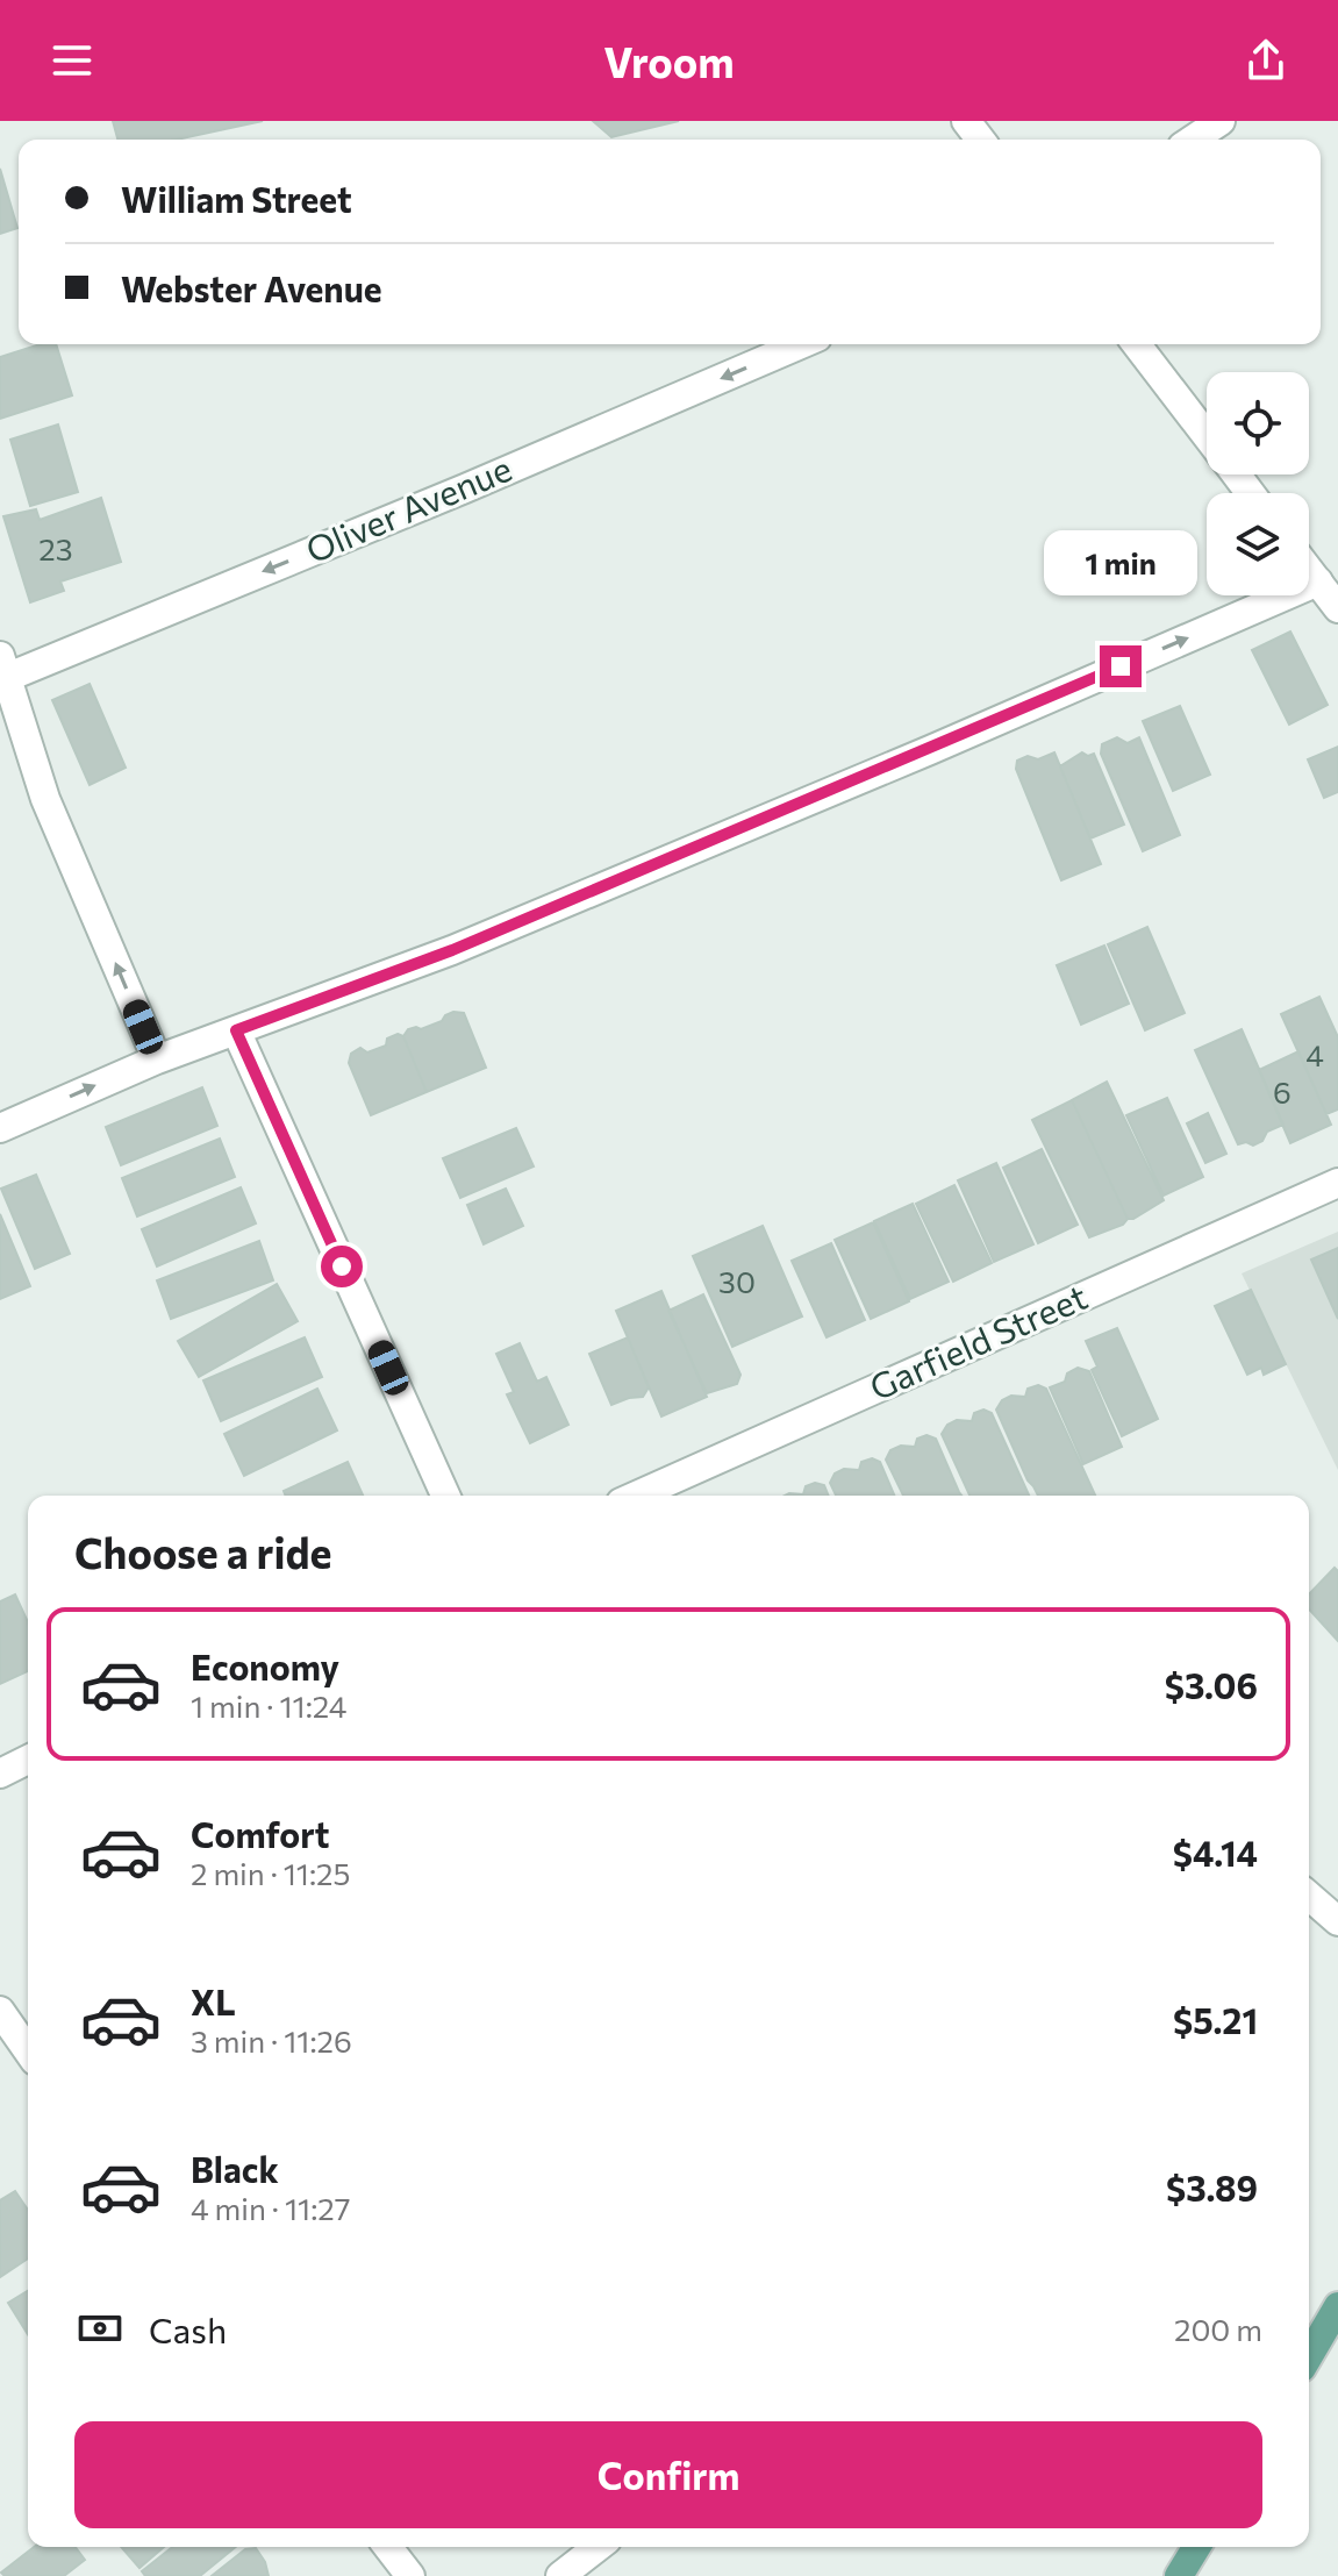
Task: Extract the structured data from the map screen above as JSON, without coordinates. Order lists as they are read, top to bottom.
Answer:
{
  "streets": {
    "street": ["Oliver Avenue", "Garfield Street"]
  },
  "one_way": ["Oliver Avenue"],
  "house_numbers": [
    "23",
    "4",
    "6",
    "30"
  ],
  "page": {
    "header": "Vroom",
    "banner": ["William Street", "Webster Avenue"],
    "bubble": "1 min",
    "heading": "Choose a ride",
    "list": [
      {
        "name": "Economy",
        "note": "1 min · 11:24",
        "value": "$3.06"
      },
      {
        "name": "Comfort",
        "note": "2 min · 11:25",
        "value": "$4.14"
      },
      {
        "name": "XL",
        "note": "3 min · 11:26",
        "value": "$5.21"
      },
      {
        "name": "Black",
        "note": "4 min · 11:27",
        "value": "$3.89"
      }
    ],
    "pay": ["Cash", "200 m"],
    "buttons": "Confirm"
  }
}
